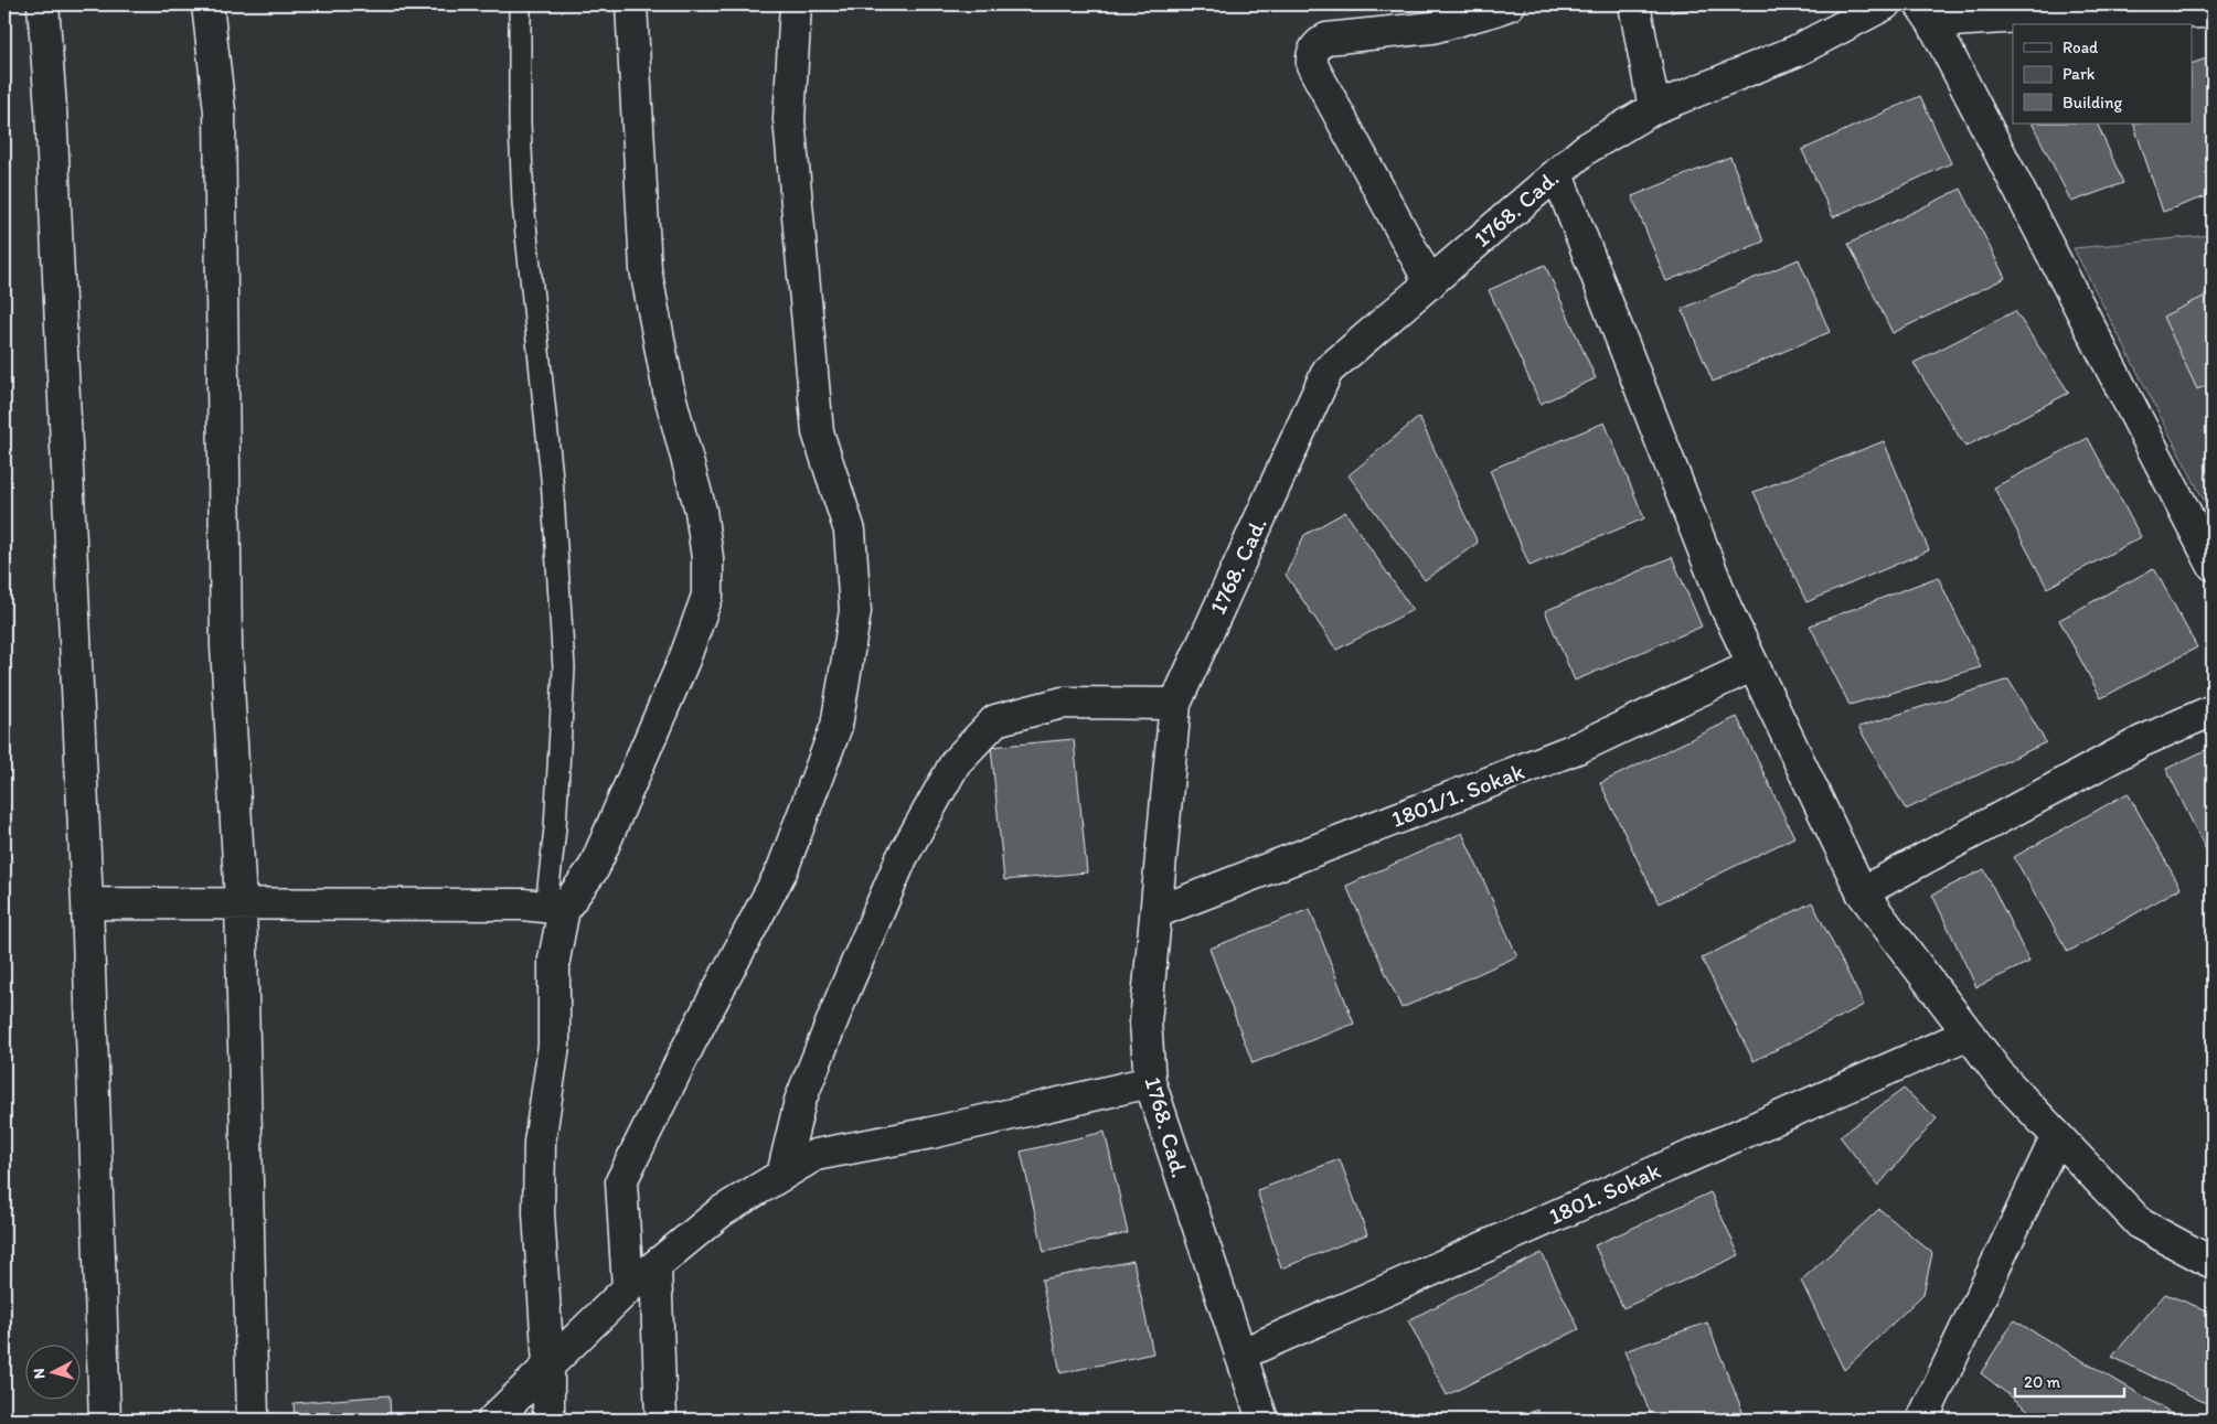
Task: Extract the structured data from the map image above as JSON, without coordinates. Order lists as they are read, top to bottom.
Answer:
{
  "streets": {
    "street": ["1768. Cad.", "1801/1. Sokak", "1801. Sokak"]
  },
  "crossings": [
    ["1768. Cad.", "1801/1. Sokak"],
    ["1768. Cad.", "1801. Sokak"]
  ],
  "legend": ["Road", "Park", "Building"],
  "scale_bar": "20 m",
  "north": "left"
}
